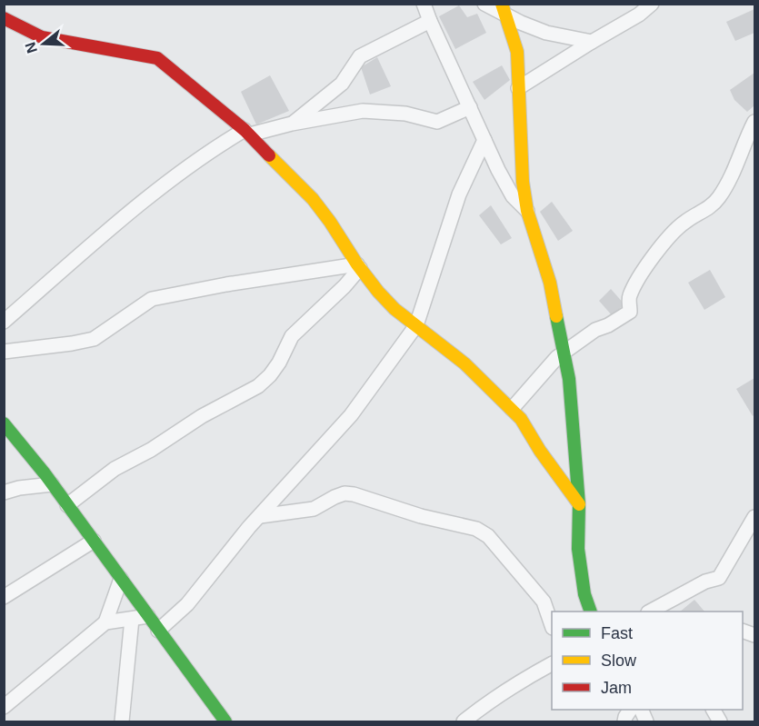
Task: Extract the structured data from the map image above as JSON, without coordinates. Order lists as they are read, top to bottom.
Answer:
{
  "legend": ["Fast", "Slow", "Jam"],
  "north": "left"
}
